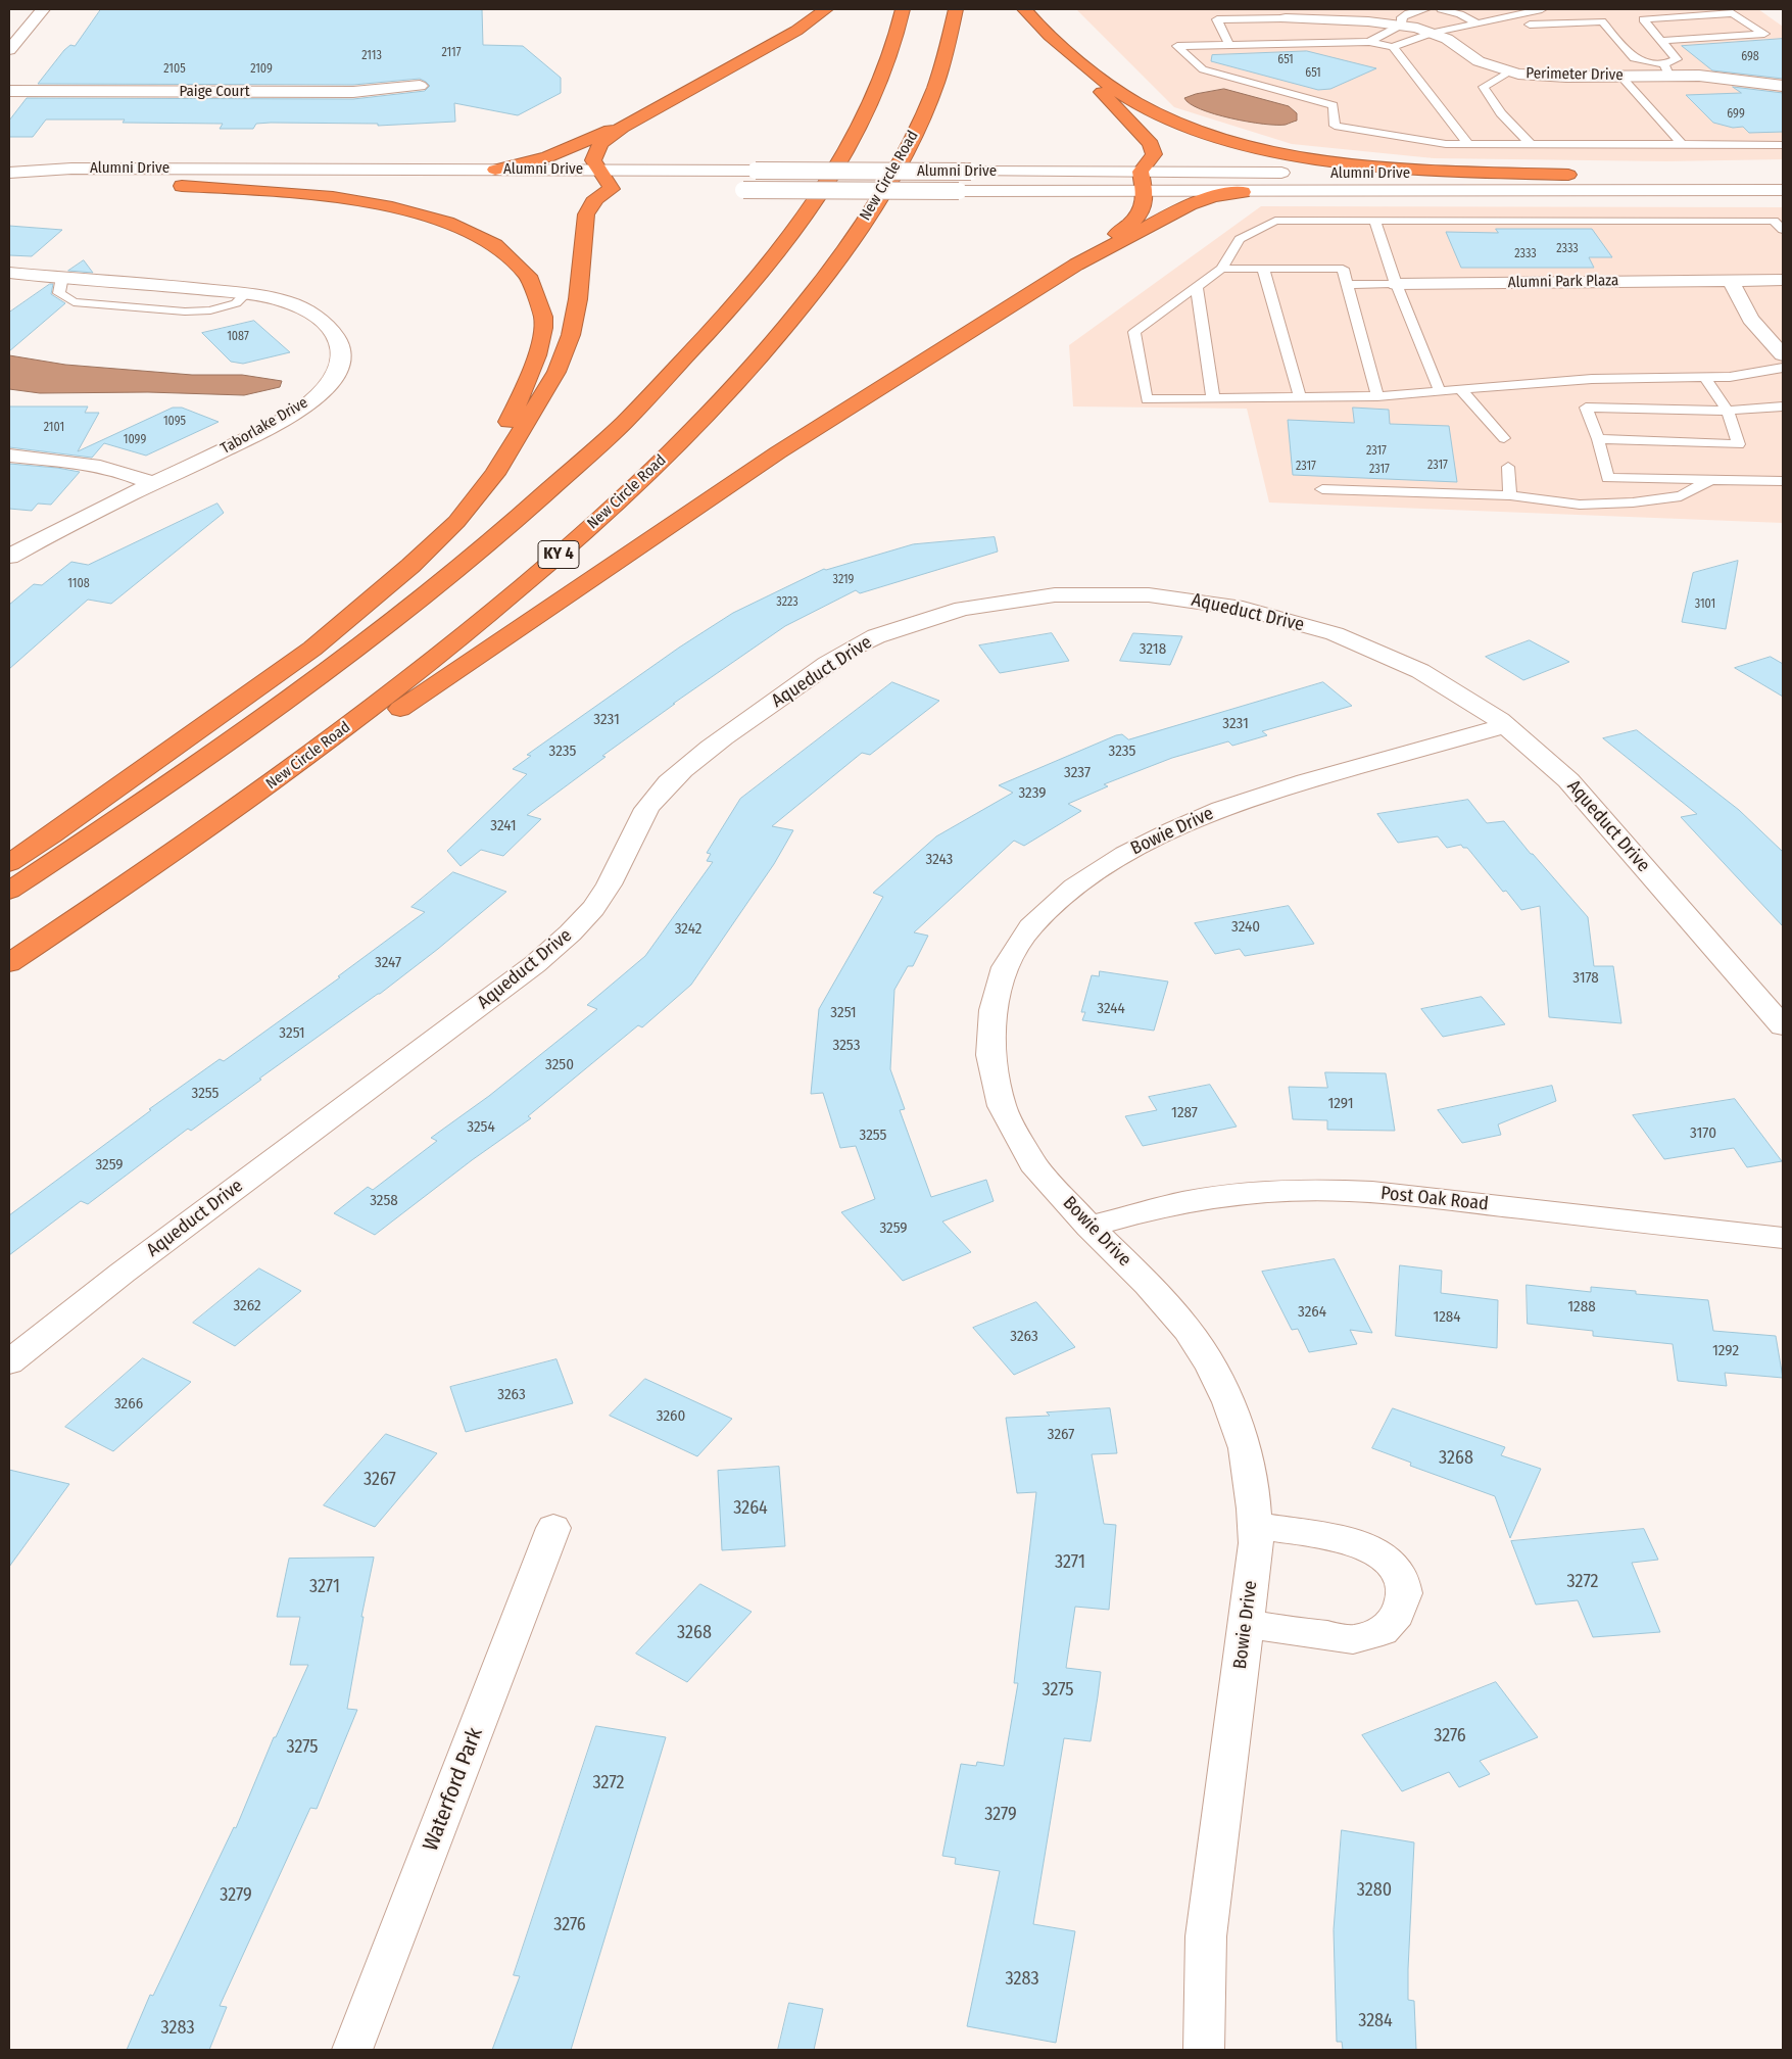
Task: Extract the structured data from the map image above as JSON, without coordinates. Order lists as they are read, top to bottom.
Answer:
{
  "streets": {
    "highway": ["New Circle Road", "KY 4"],
    "street": [
      "Perimeter Drive",
      "Paige Court",
      "Alumni Drive",
      "Alumni Park Plaza",
      "Taborlake Drive",
      "Aqueduct Drive",
      "Bowie Drive",
      "Post Oak Road",
      "Waterford Park"
    ]
  },
  "crossings": [
    ["Aqueduct Drive", "Bowie Drive"],
    ["Bowie Drive", "Post Oak Road"]
  ],
  "house_numbers": [
    "2117",
    "2113",
    "698",
    "651",
    "2105",
    "2109",
    "651",
    "699",
    "2333",
    "2333",
    "1087",
    "1095",
    "2101",
    "1099",
    "2317",
    "2317",
    "2317",
    "2317",
    "3219",
    "1108",
    "3223",
    "3101",
    "3218",
    "3231",
    "3231",
    "3235",
    "3235",
    "3237",
    "3239",
    "3241",
    "3243",
    "3240",
    "3242",
    "3247",
    "3178",
    "3244",
    "3251",
    "3251",
    "3253",
    "3250",
    "3255",
    "1291",
    "1287",
    "3254",
    "3170",
    "3255",
    "3259",
    "3258",
    "3259",
    "3262",
    "1288",
    "3264",
    "1284",
    "3263",
    "1292",
    "3263",
    "3266",
    "3260",
    "3267",
    "3268",
    "3267",
    "3264",
    "3271",
    "3272",
    "3271",
    "3268",
    "3275",
    "3276",
    "3275",
    "3272",
    "3279",
    "3280",
    "3279",
    "3276",
    "3283",
    "3284",
    "3283"
  ]
}
